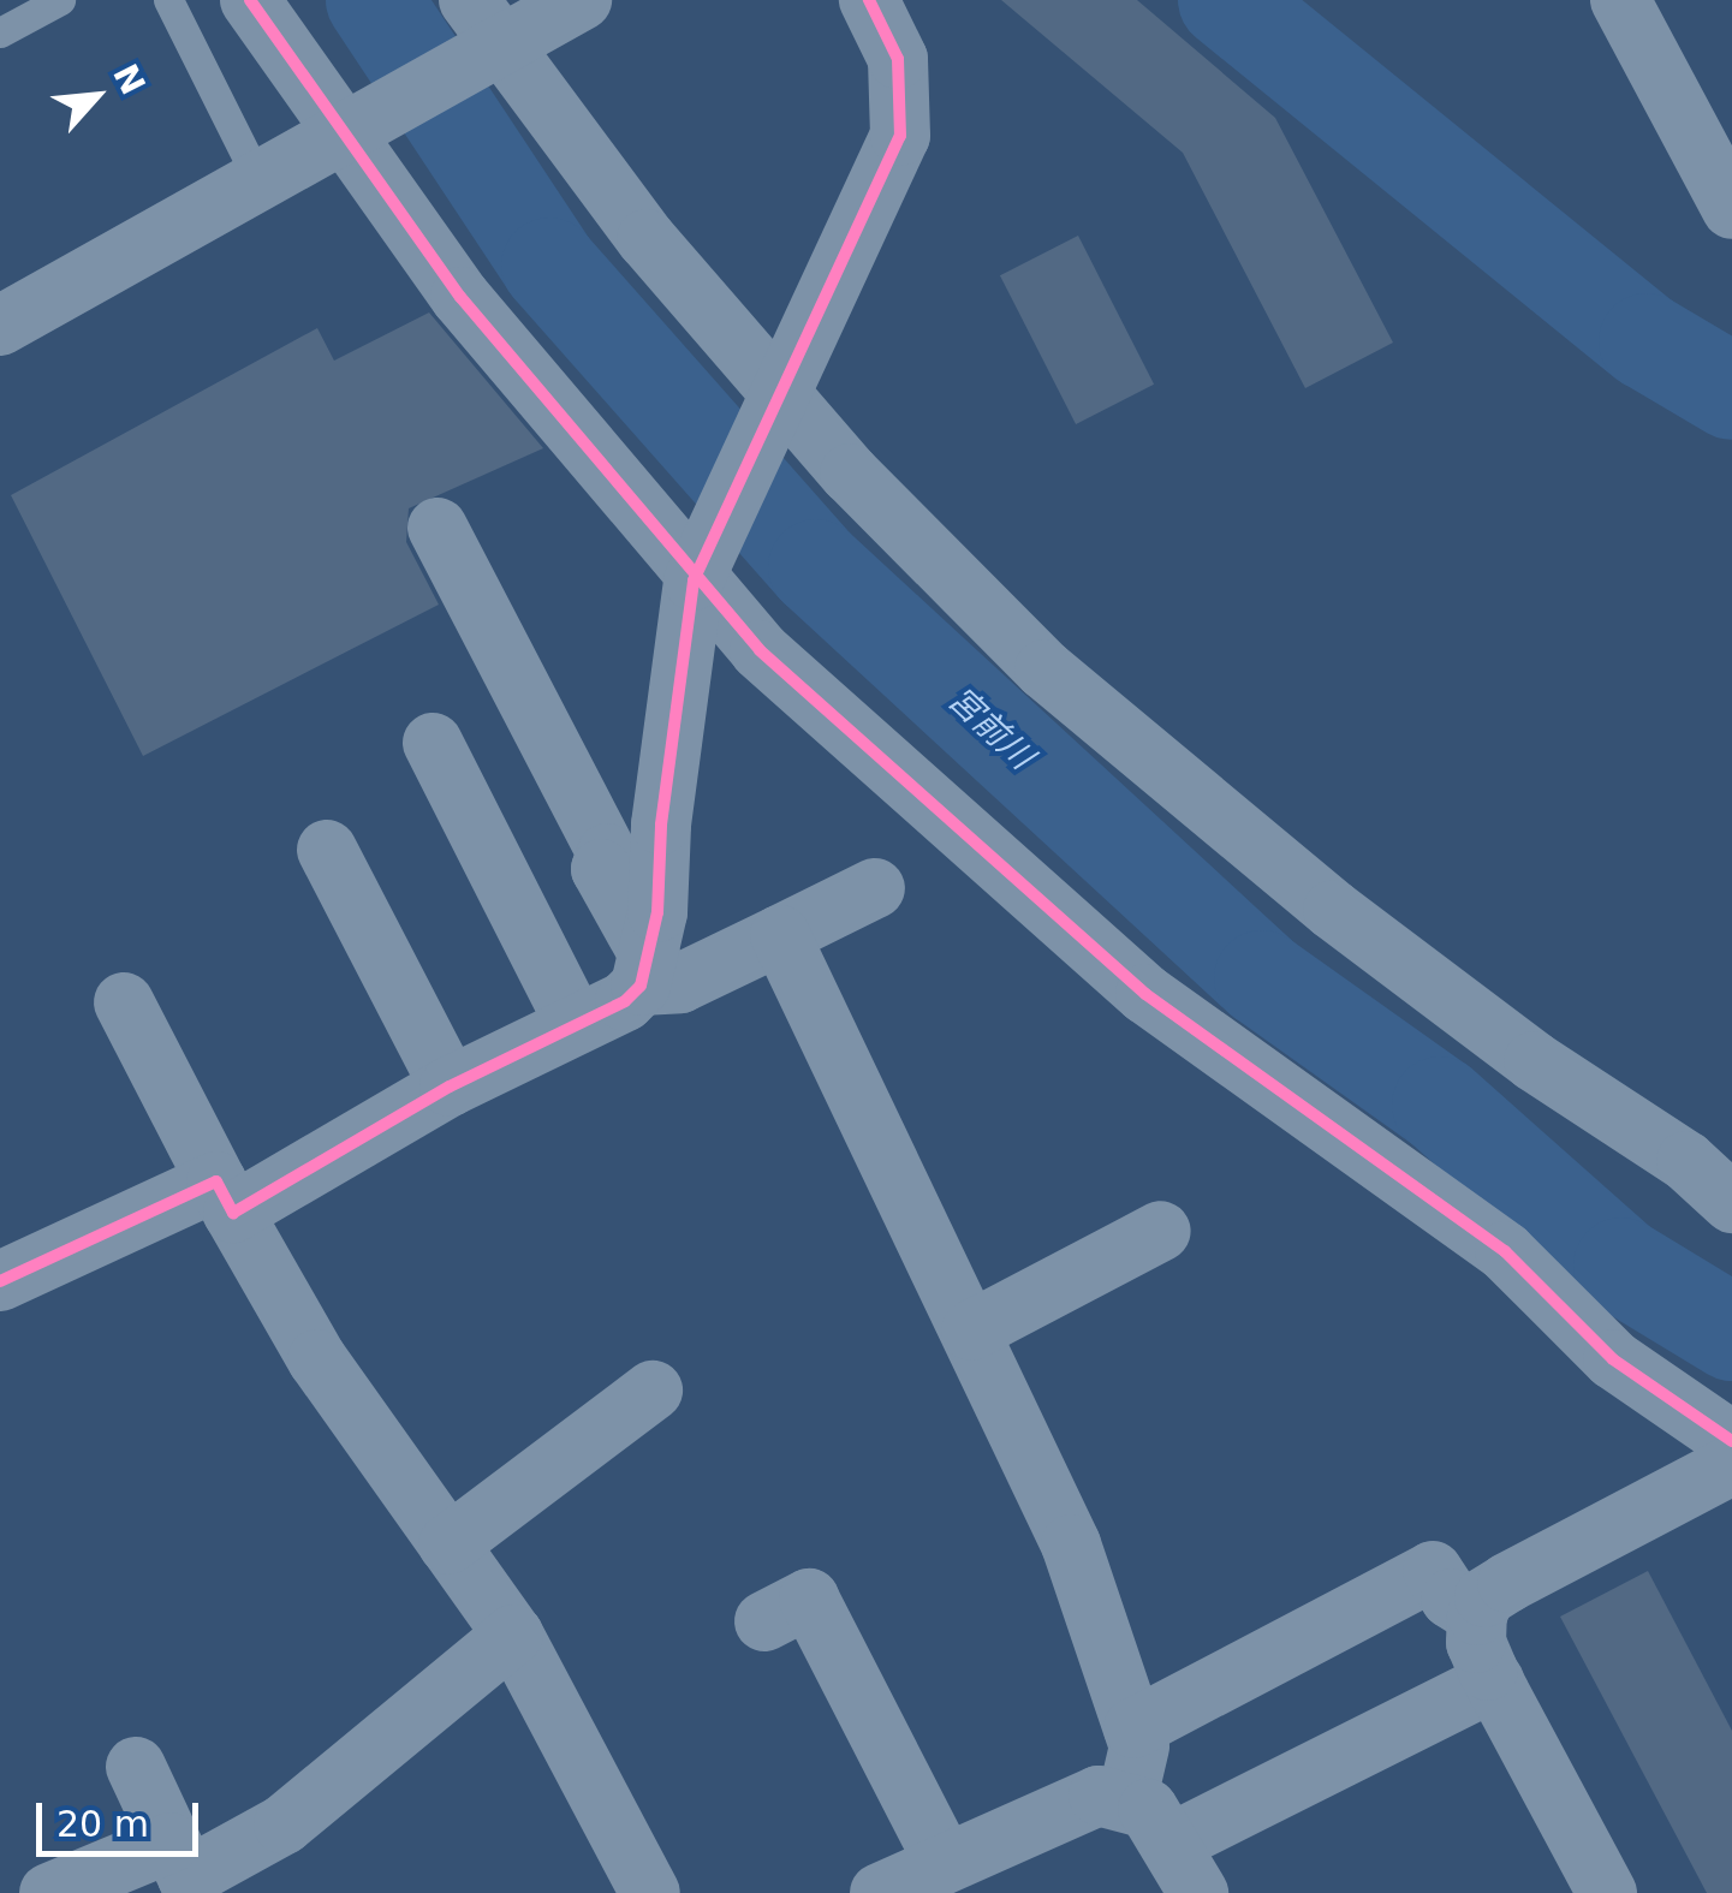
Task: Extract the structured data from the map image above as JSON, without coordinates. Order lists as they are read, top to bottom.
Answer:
{
  "water": ["宮前川"],
  "scale_bar": "20 m",
  "north": "top right"
}
